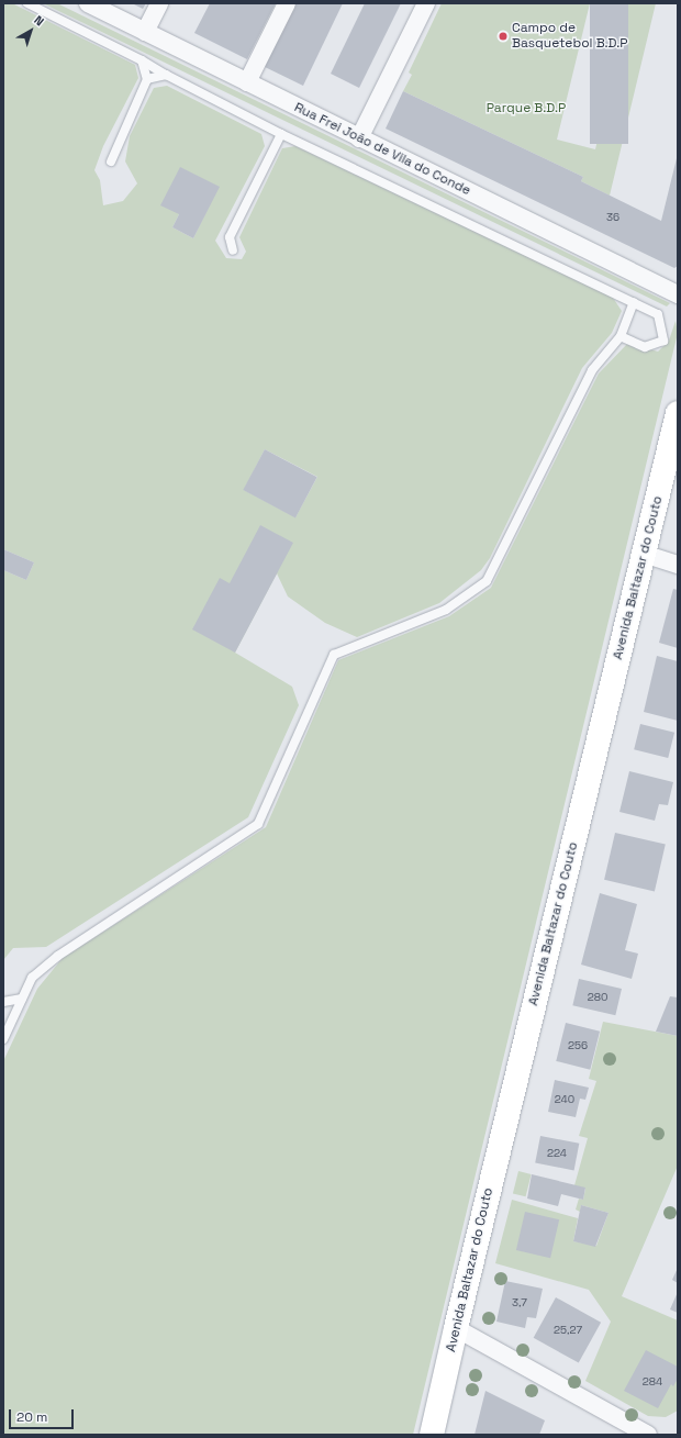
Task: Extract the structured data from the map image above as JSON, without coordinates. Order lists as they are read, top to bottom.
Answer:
{
  "streets": {
    "main road": ["Avenida Baltazar do Couto"],
    "street": ["Rua Frei João de Vila do Conde"]
  },
  "parks": ["Parque B.D.P"],
  "places": ["Campo de Basquetebol B.D.P"],
  "house_numbers": [
    "36",
    "280",
    "256",
    "240",
    "224",
    "3,7",
    "25,27",
    "284"
  ],
  "scale_bar": "20 m",
  "north": "top right"
}
